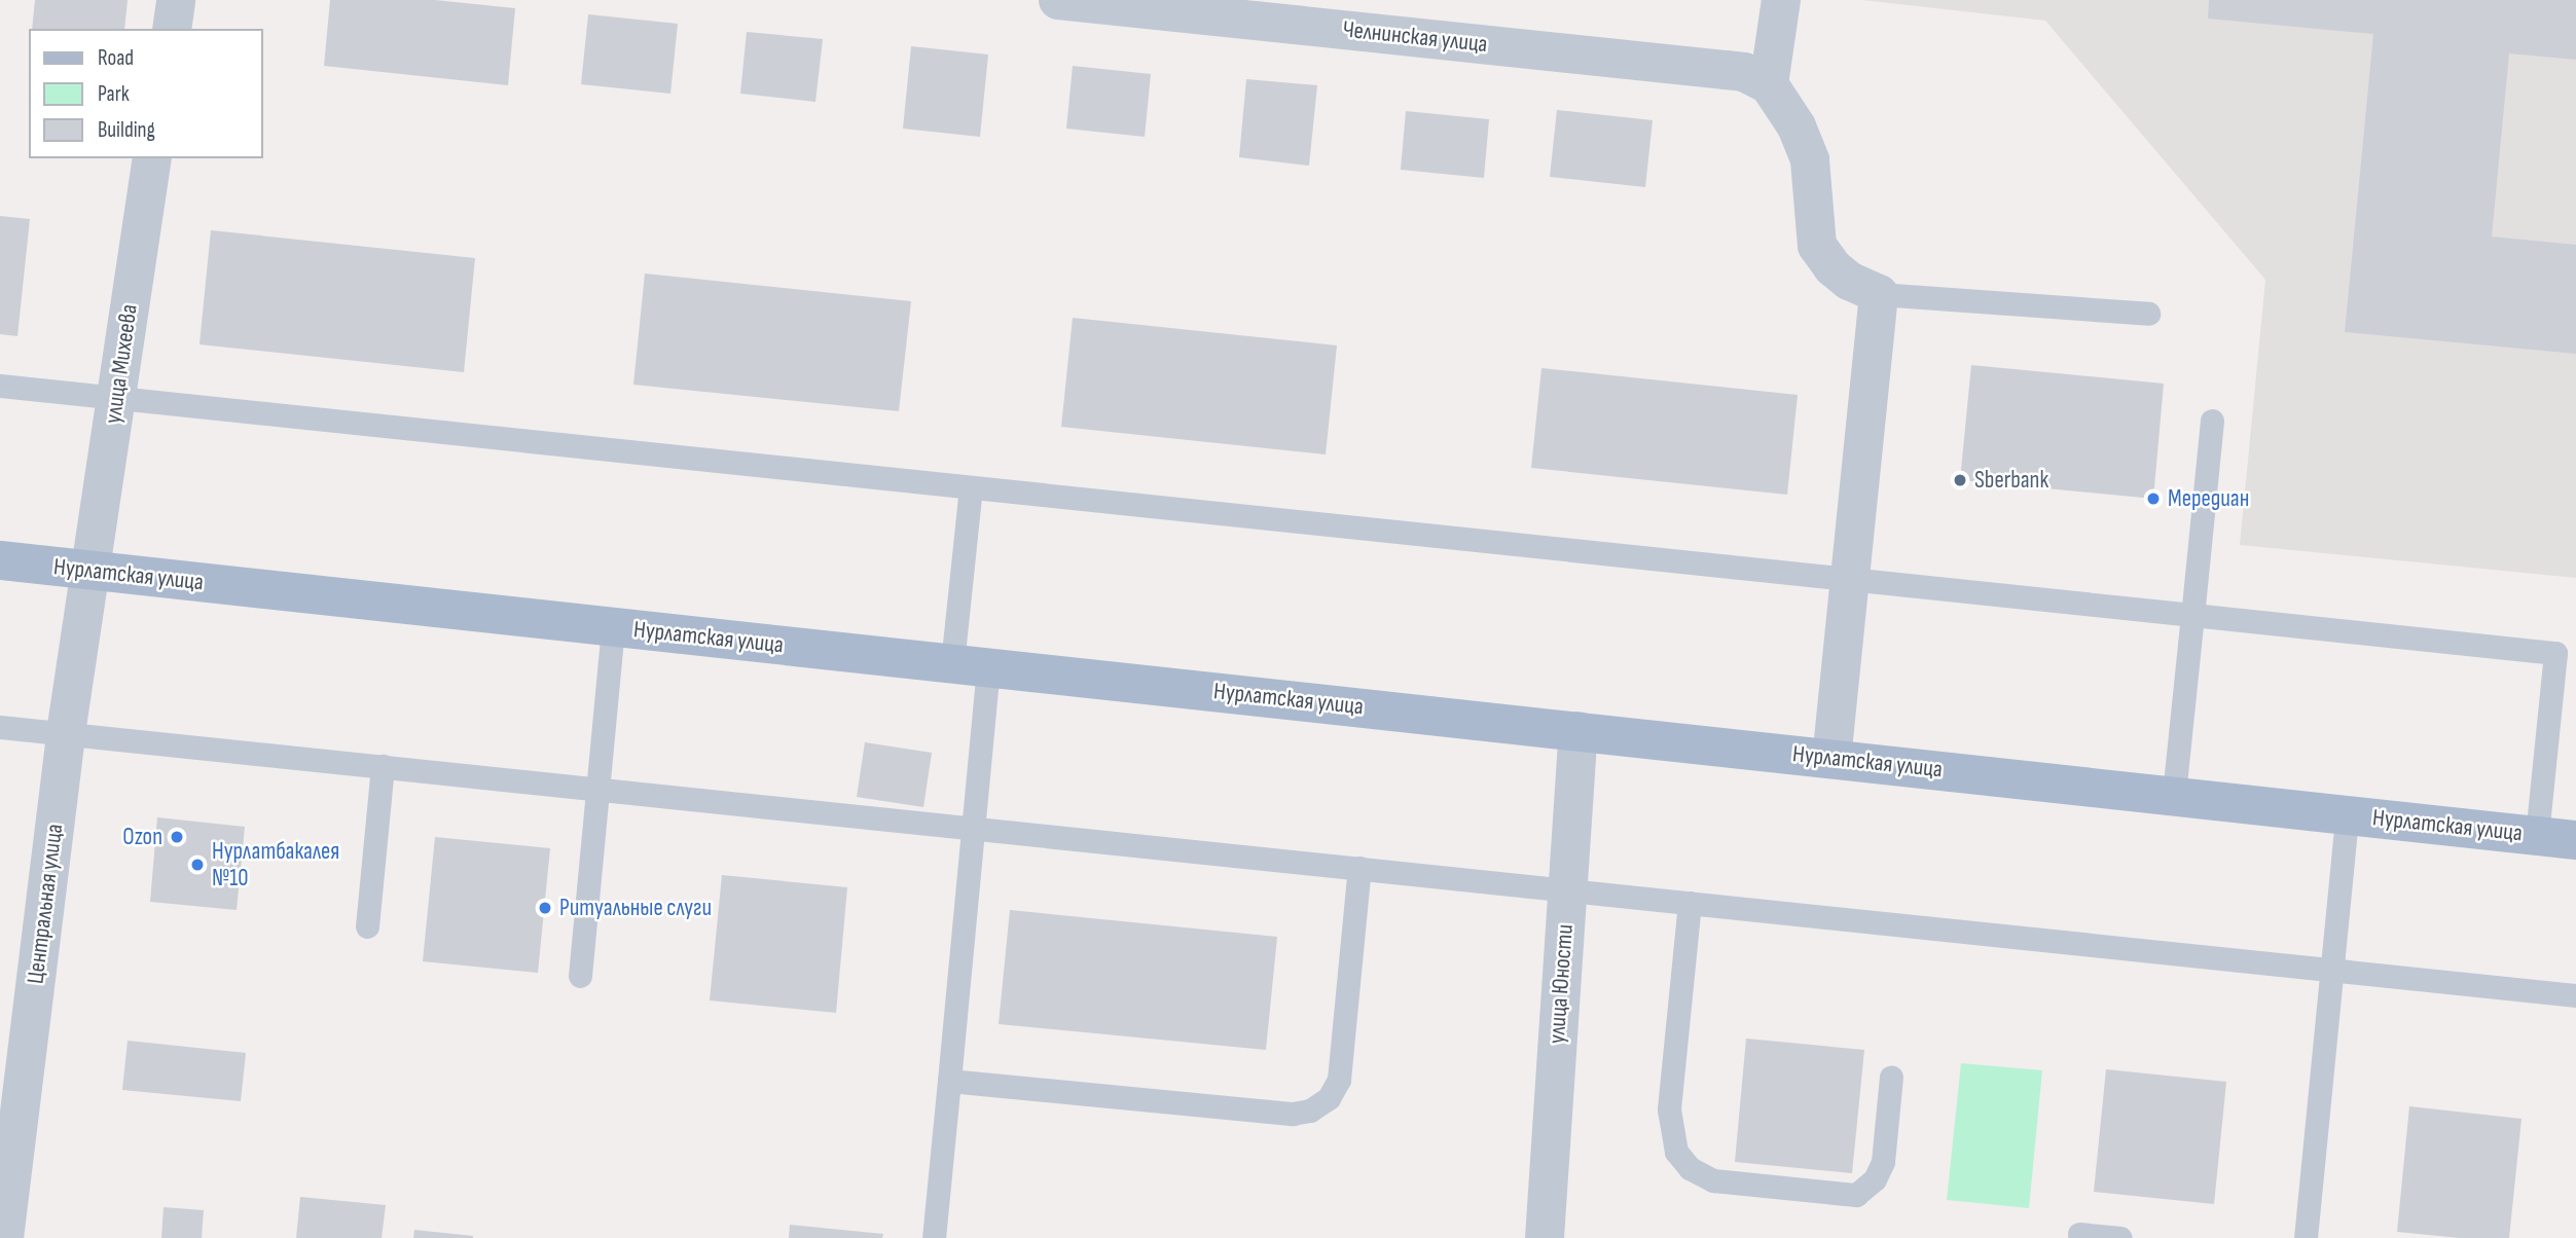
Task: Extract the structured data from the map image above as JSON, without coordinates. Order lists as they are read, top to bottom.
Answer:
{
  "streets": {
    "main road": ["Нурлатская улица"],
    "street": [
      "Челнинская улица",
      "улица Михеева",
      "Центральная улица",
      "улица Юности"
    ]
  },
  "crossings": [
    ["улица Михеева", "Нурлатская улица"],
    ["улица Михеева", "Центральная улица"],
    ["Нурлатская улица", "Центральная улица"],
    ["Нурлатская улица", "улица Юности"]
  ],
  "places": [
    "Sberbank",
    "Мередиан",
    "Ozon",
    "Нурлатбакалея №10",
    "Ритуальные слуги"
  ],
  "legend": ["Road", "Park", "Building"]
}
